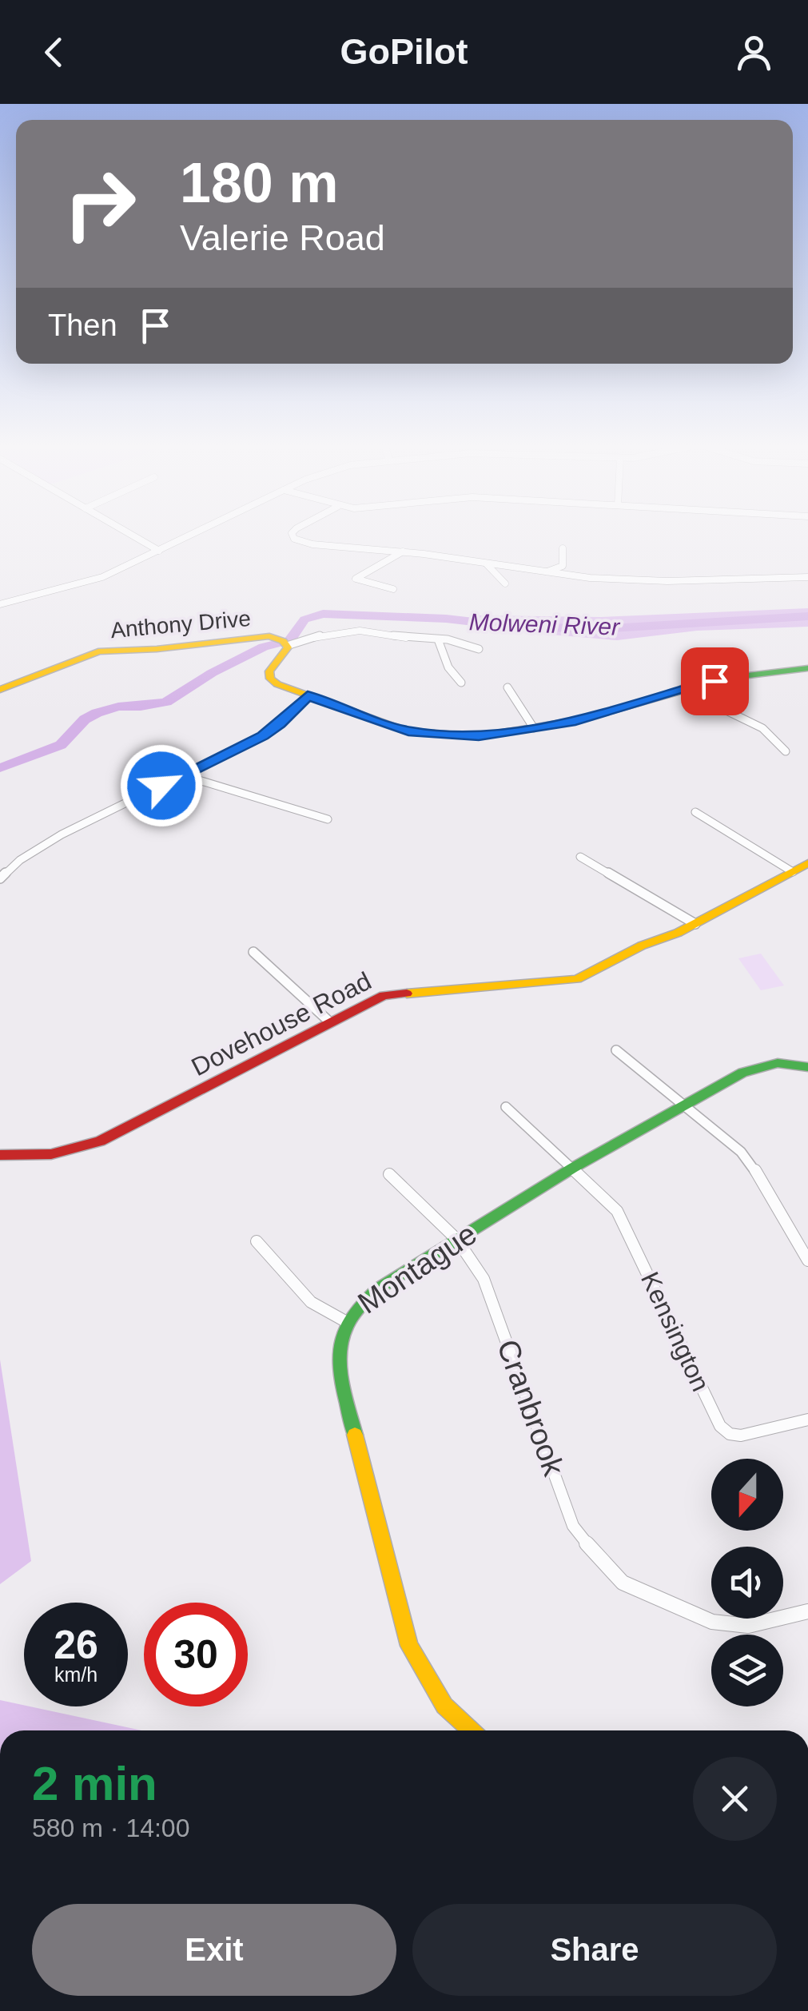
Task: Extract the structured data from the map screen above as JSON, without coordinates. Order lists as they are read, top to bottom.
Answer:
{
  "streets": {
    "street": [
      "Anthony Drive",
      "Dovehouse Road",
      "Montague",
      "Kensington",
      "Cranbrook"
    ]
  },
  "crossings": [
    ["Montague", "Kensington"],
    ["Montague", "Cranbrook"]
  ],
  "water": ["Molweni River"],
  "north": "bottom",
  "page": {
    "header": "GoPilot",
    "turn": ["180 m", "Valerie Road"],
    "then": "Then",
    "speed": "26 km/h",
    "limit": "30",
    "heading": ["2 min", "580 m · 14:00"],
    "buttons": ["Exit", "Share"]
  }
}
